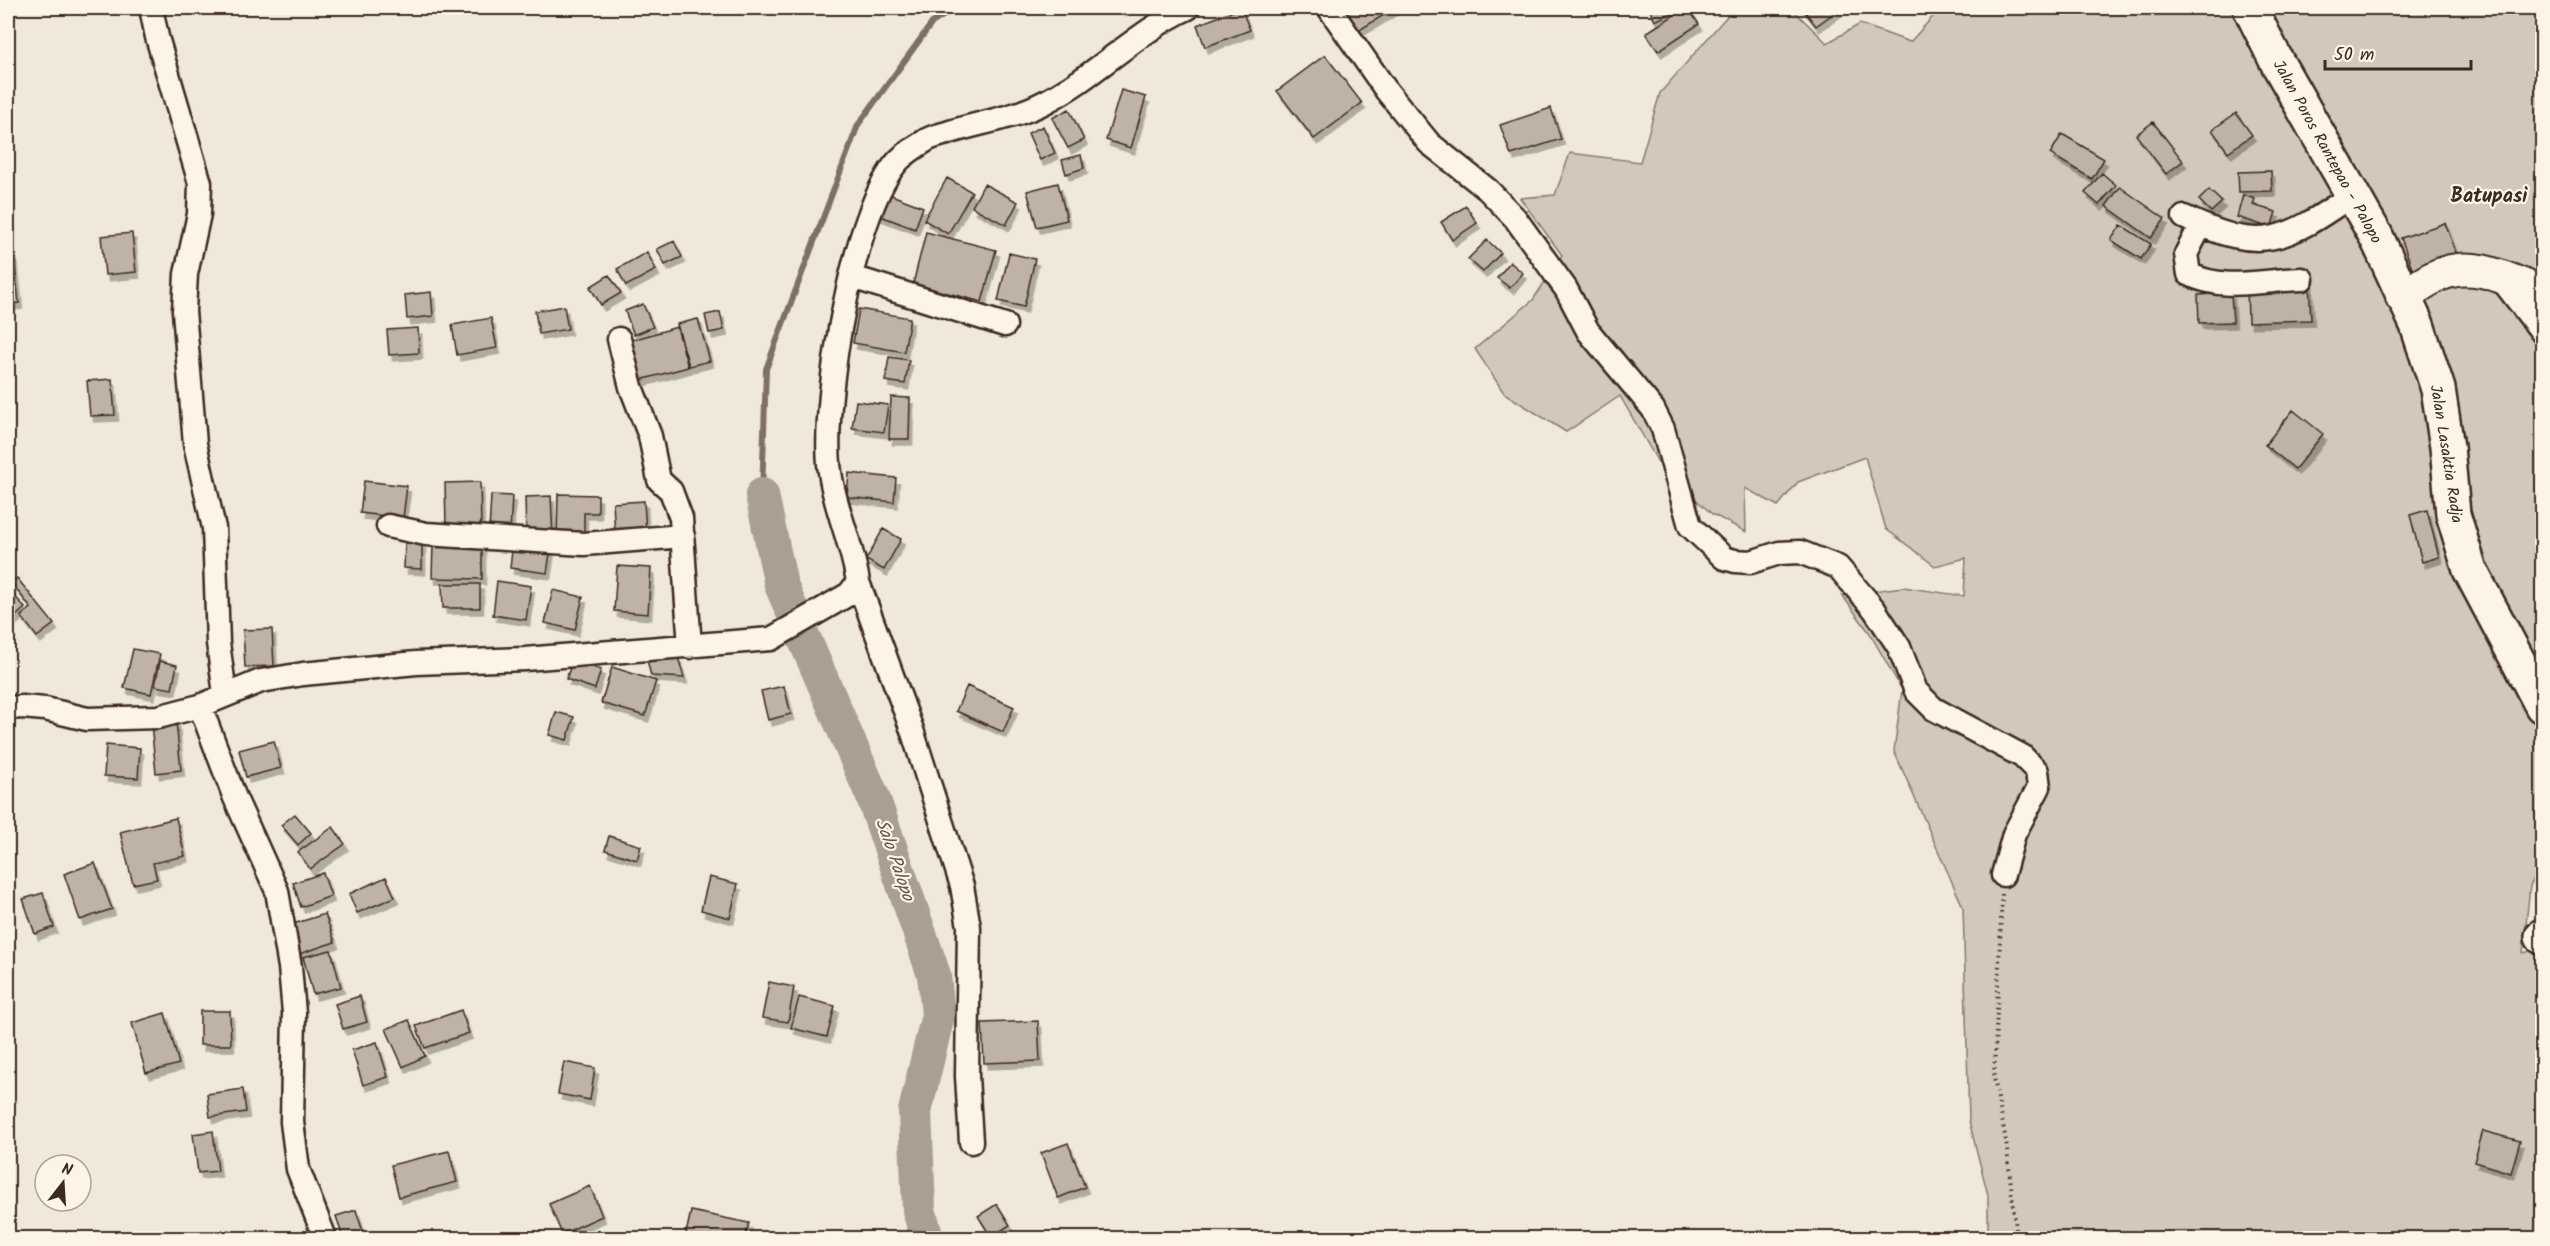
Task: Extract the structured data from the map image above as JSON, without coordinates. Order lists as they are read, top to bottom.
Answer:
{
  "streets": {
    "highway": ["Jalan Poros Rantepao - Palopo", "Jalan Lasaktia Radja"]
  },
  "crossings": [
    ["Jalan Poros Rantepao - Palopo", "Jalan Lasaktia Radja"]
  ],
  "districts": ["Batupasi"],
  "water": ["Salo Palopo"],
  "scale_bar": "50 m",
  "north": "top"
}
